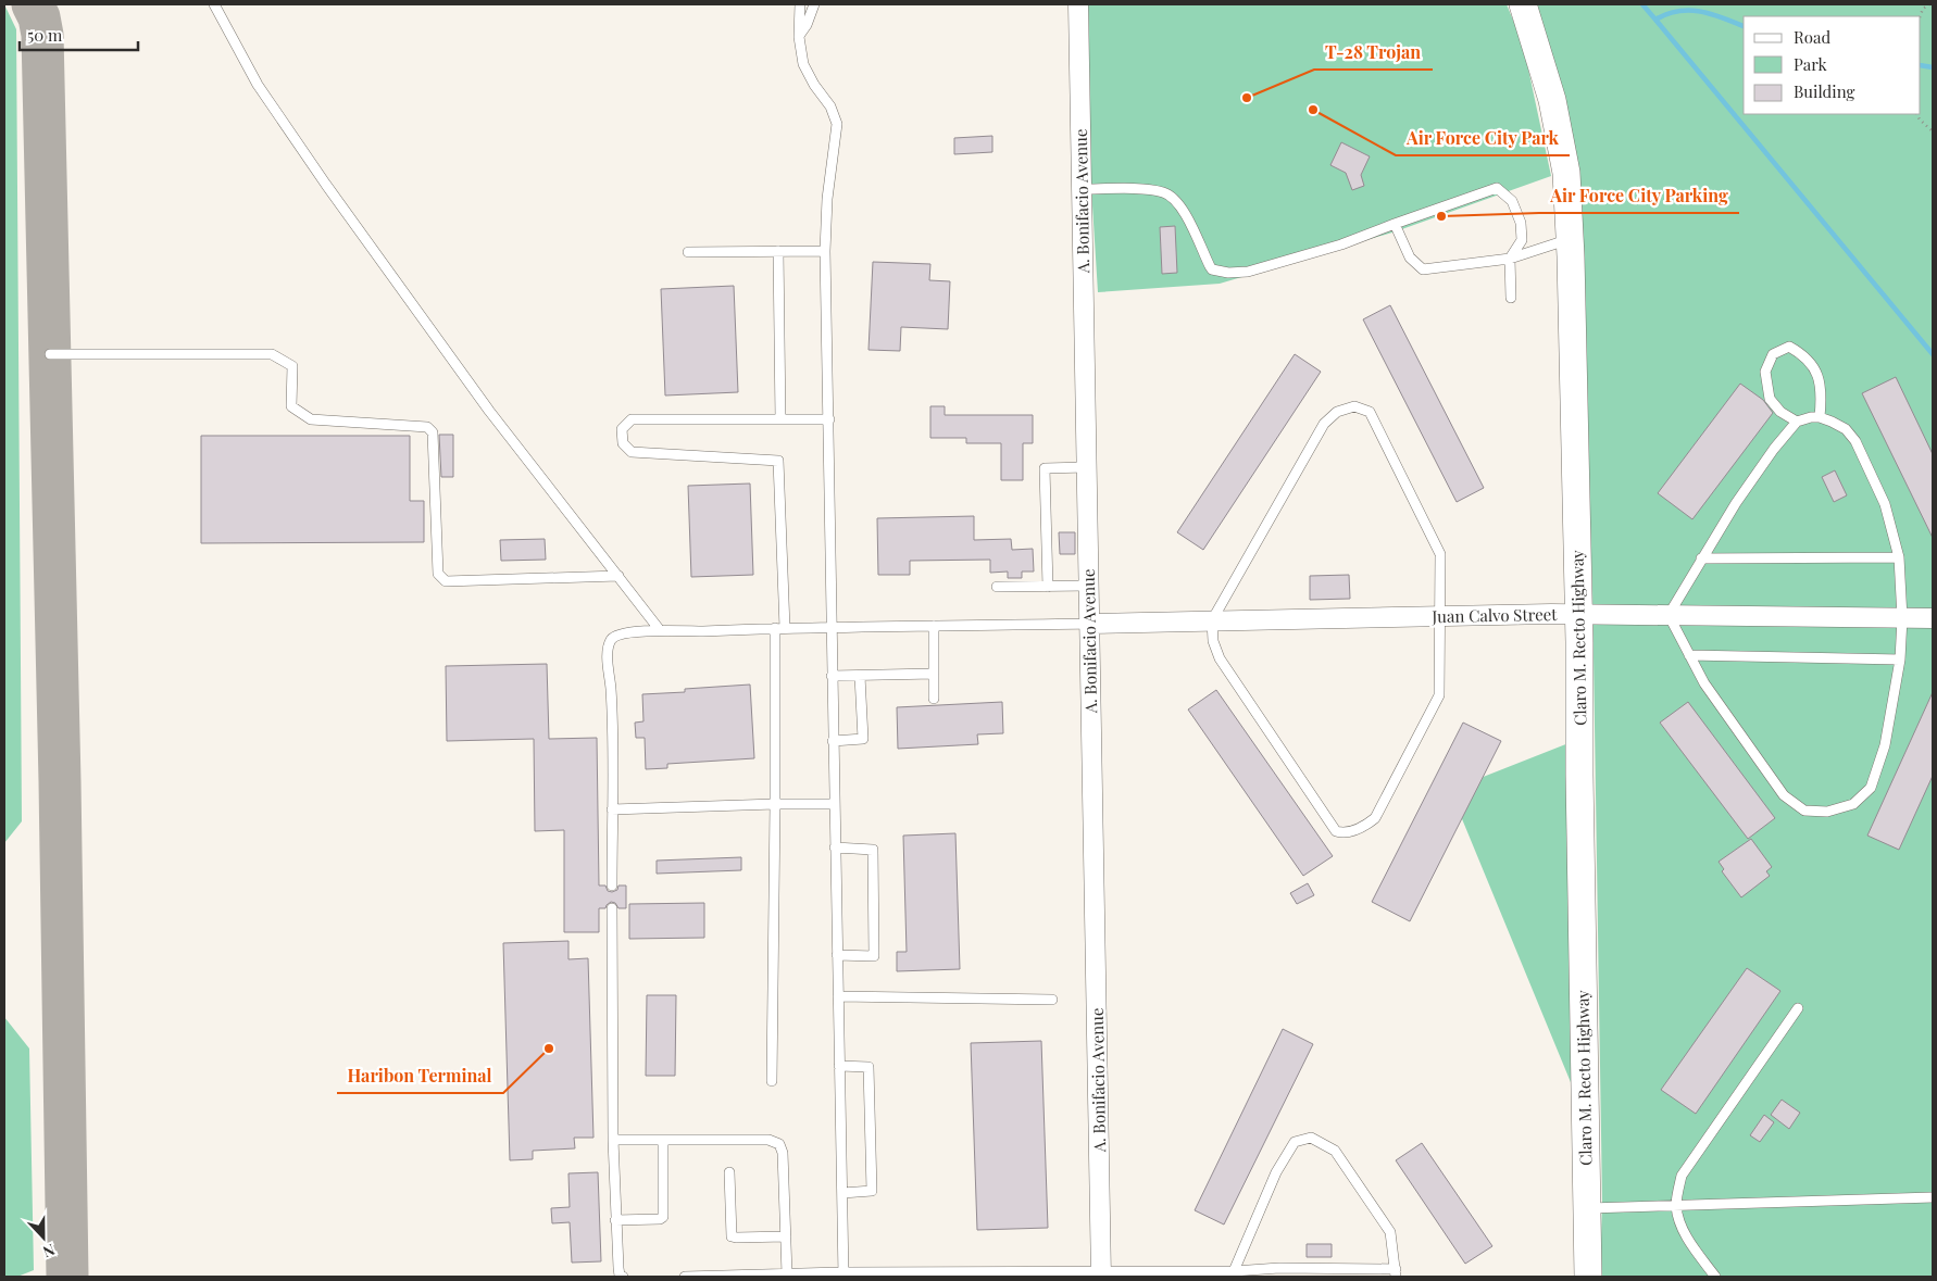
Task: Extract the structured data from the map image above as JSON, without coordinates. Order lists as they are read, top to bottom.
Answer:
{
  "streets": {
    "main road": ["Claro M. Recto Highway"],
    "street": ["A. Bonifacio Avenue", "Juan Calvo Street"]
  },
  "crossings": [
    ["A. Bonifacio Avenue", "Juan Calvo Street"],
    ["Juan Calvo Street", "Claro M. Recto Highway"]
  ],
  "places": [
    "T-28 Trojan",
    "Air Force City Park",
    "Air Force City Parking",
    "Haribon Terminal"
  ],
  "legend": ["Road", "Park", "Building"],
  "scale_bar": "50 m",
  "north": "bottom"
}
